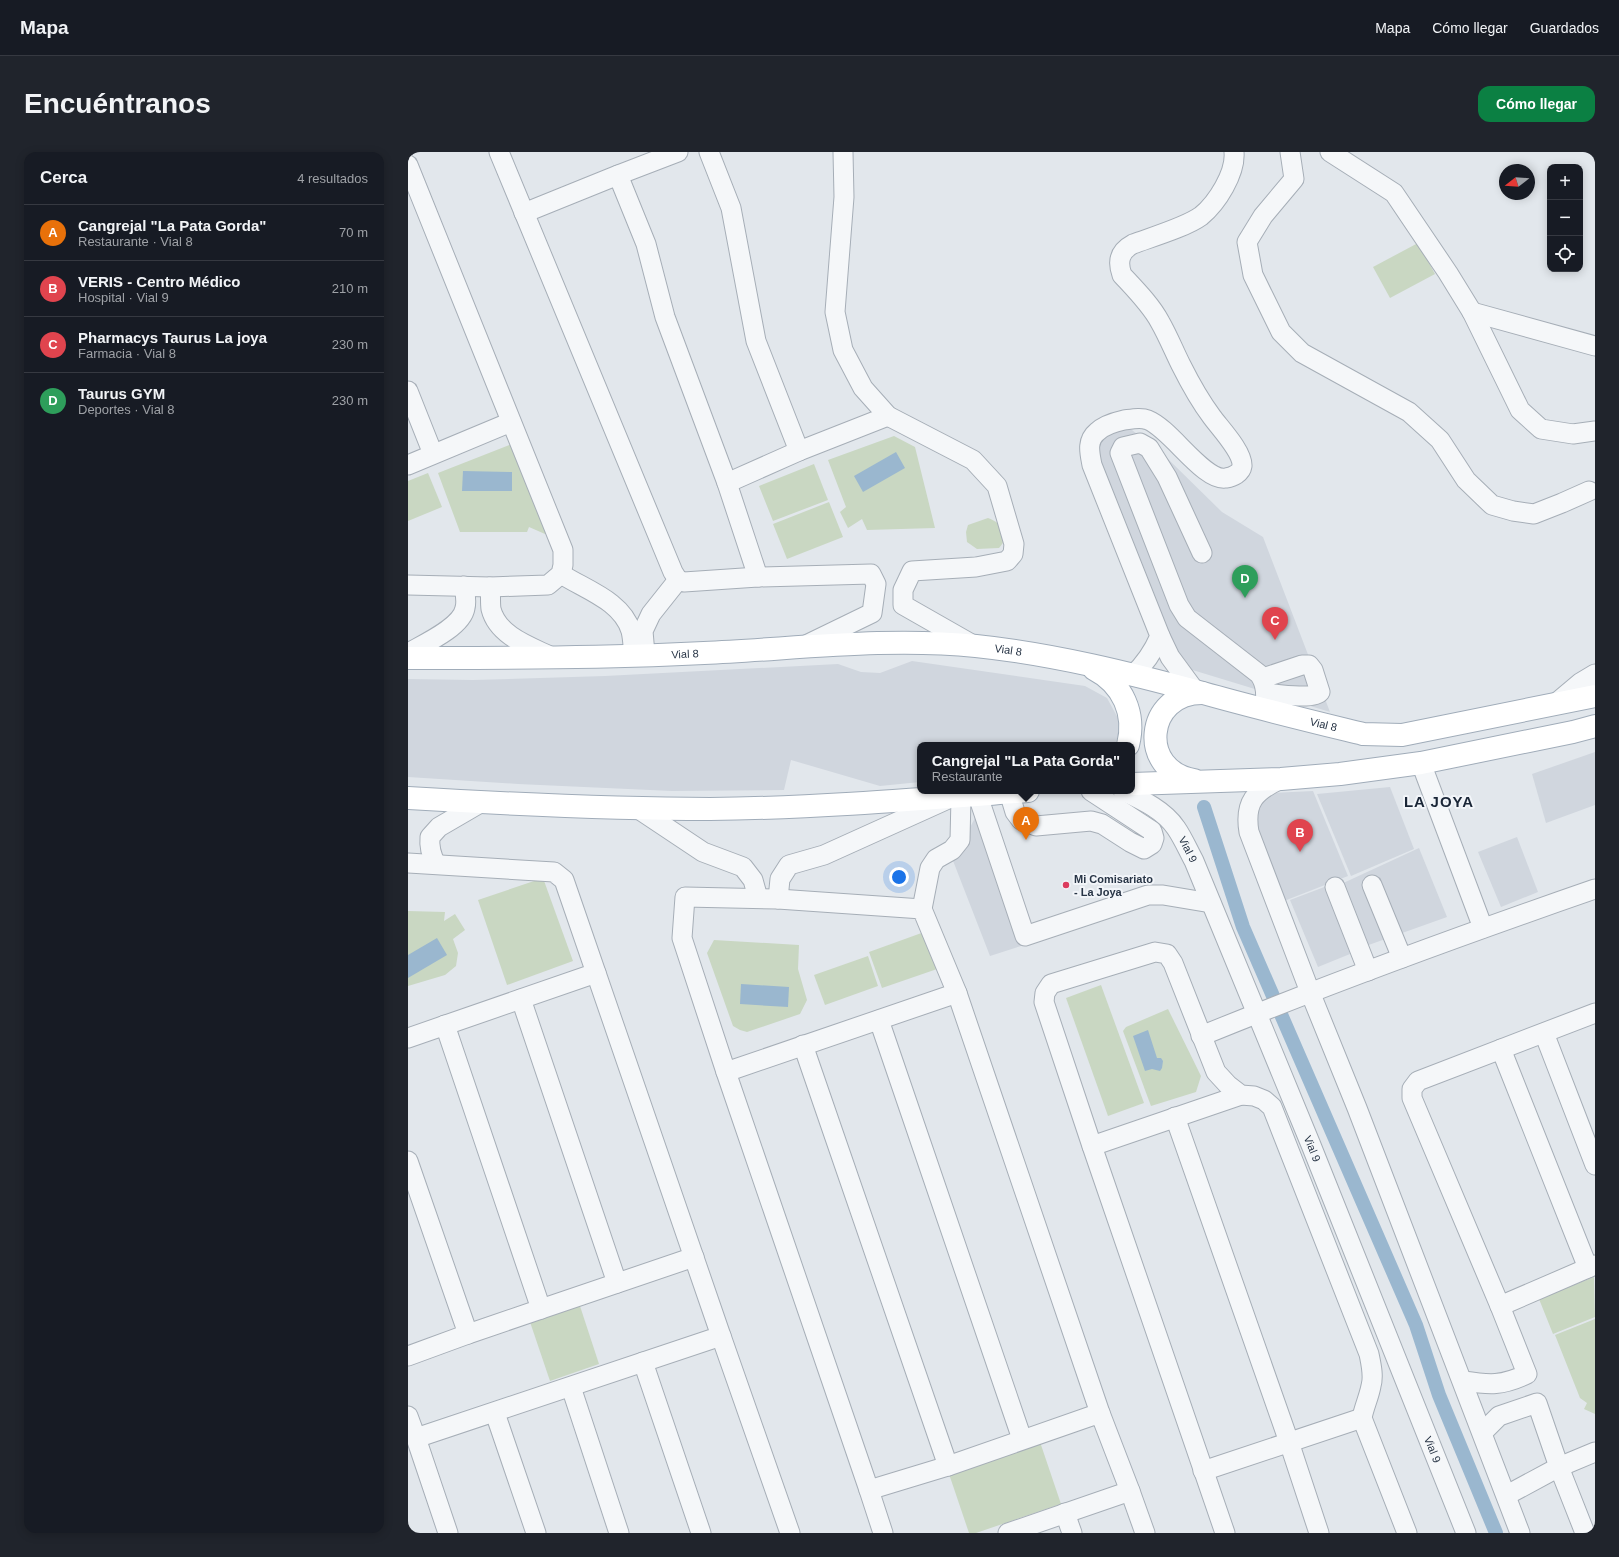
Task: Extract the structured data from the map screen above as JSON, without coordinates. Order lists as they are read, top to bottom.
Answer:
{
  "streets": {
    "main road": ["Vial 8"],
    "street": ["Vial 9"]
  },
  "districts": ["LA JOYA"],
  "places": ["Mi Comisariato - La Joya"],
  "north": "left",
  "page": {
    "header": "Mapa",
    "nav": ["Mapa", "Cómo llegar", "Guardados"],
    "buttons": "Cómo llegar",
    "title": "Encuéntranos",
    "heading": ["Cerca", "4 resultados"],
    "map_buttons": ["+", "−"],
    "list": [
      {
        "mark": "A",
        "name": "Cangrejal \"La Pata Gorda\"",
        "note": "Restaurante · Vial 8",
        "value": "70 m"
      },
      {
        "mark": "B",
        "name": "VERIS - Centro Médico",
        "note": "Hospital · Vial 9",
        "value": "210 m"
      },
      {
        "mark": "C",
        "name": "Pharmacys Taurus La joya",
        "note": "Farmacia · Vial 8",
        "value": "230 m"
      },
      {
        "mark": "D",
        "name": "Taurus GYM",
        "note": "Deportes · Vial 8",
        "value": "230 m"
      }
    ],
    "pins": [
      "D",
      "C",
      "A",
      "B"
    ],
    "popup": ["Cangrejal \"La Pata Gorda\"", "Restaurante"]
  }
}
